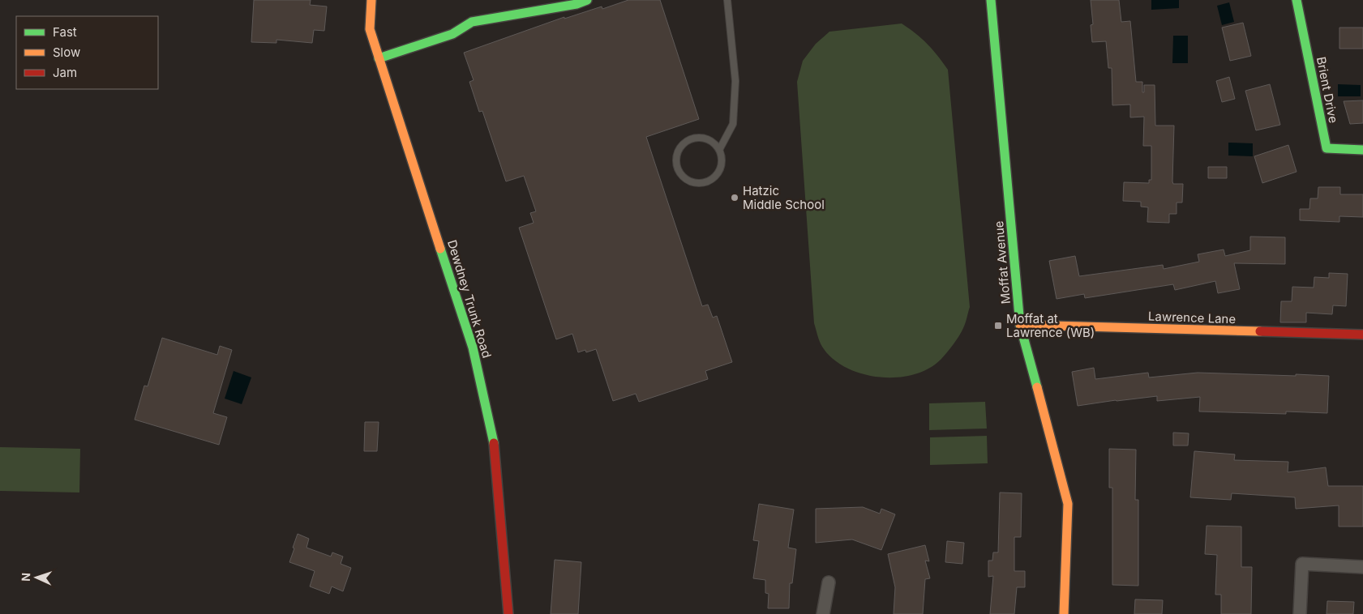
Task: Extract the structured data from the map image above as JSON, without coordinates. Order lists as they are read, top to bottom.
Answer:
{
  "streets": {
    "street": [
      "Brient Drive",
      "Moffat Avenue",
      "Dewdney Trunk Road",
      "Lawrence Lane"
    ]
  },
  "crossings": [
    ["Moffat Avenue", "Lawrence Lane"]
  ],
  "places": {
    "other": ["Hatzic Middle School"],
    "transit": ["Moffat at Lawrence (WB)"]
  },
  "legend": ["Fast", "Slow", "Jam"],
  "north": "left"
}
